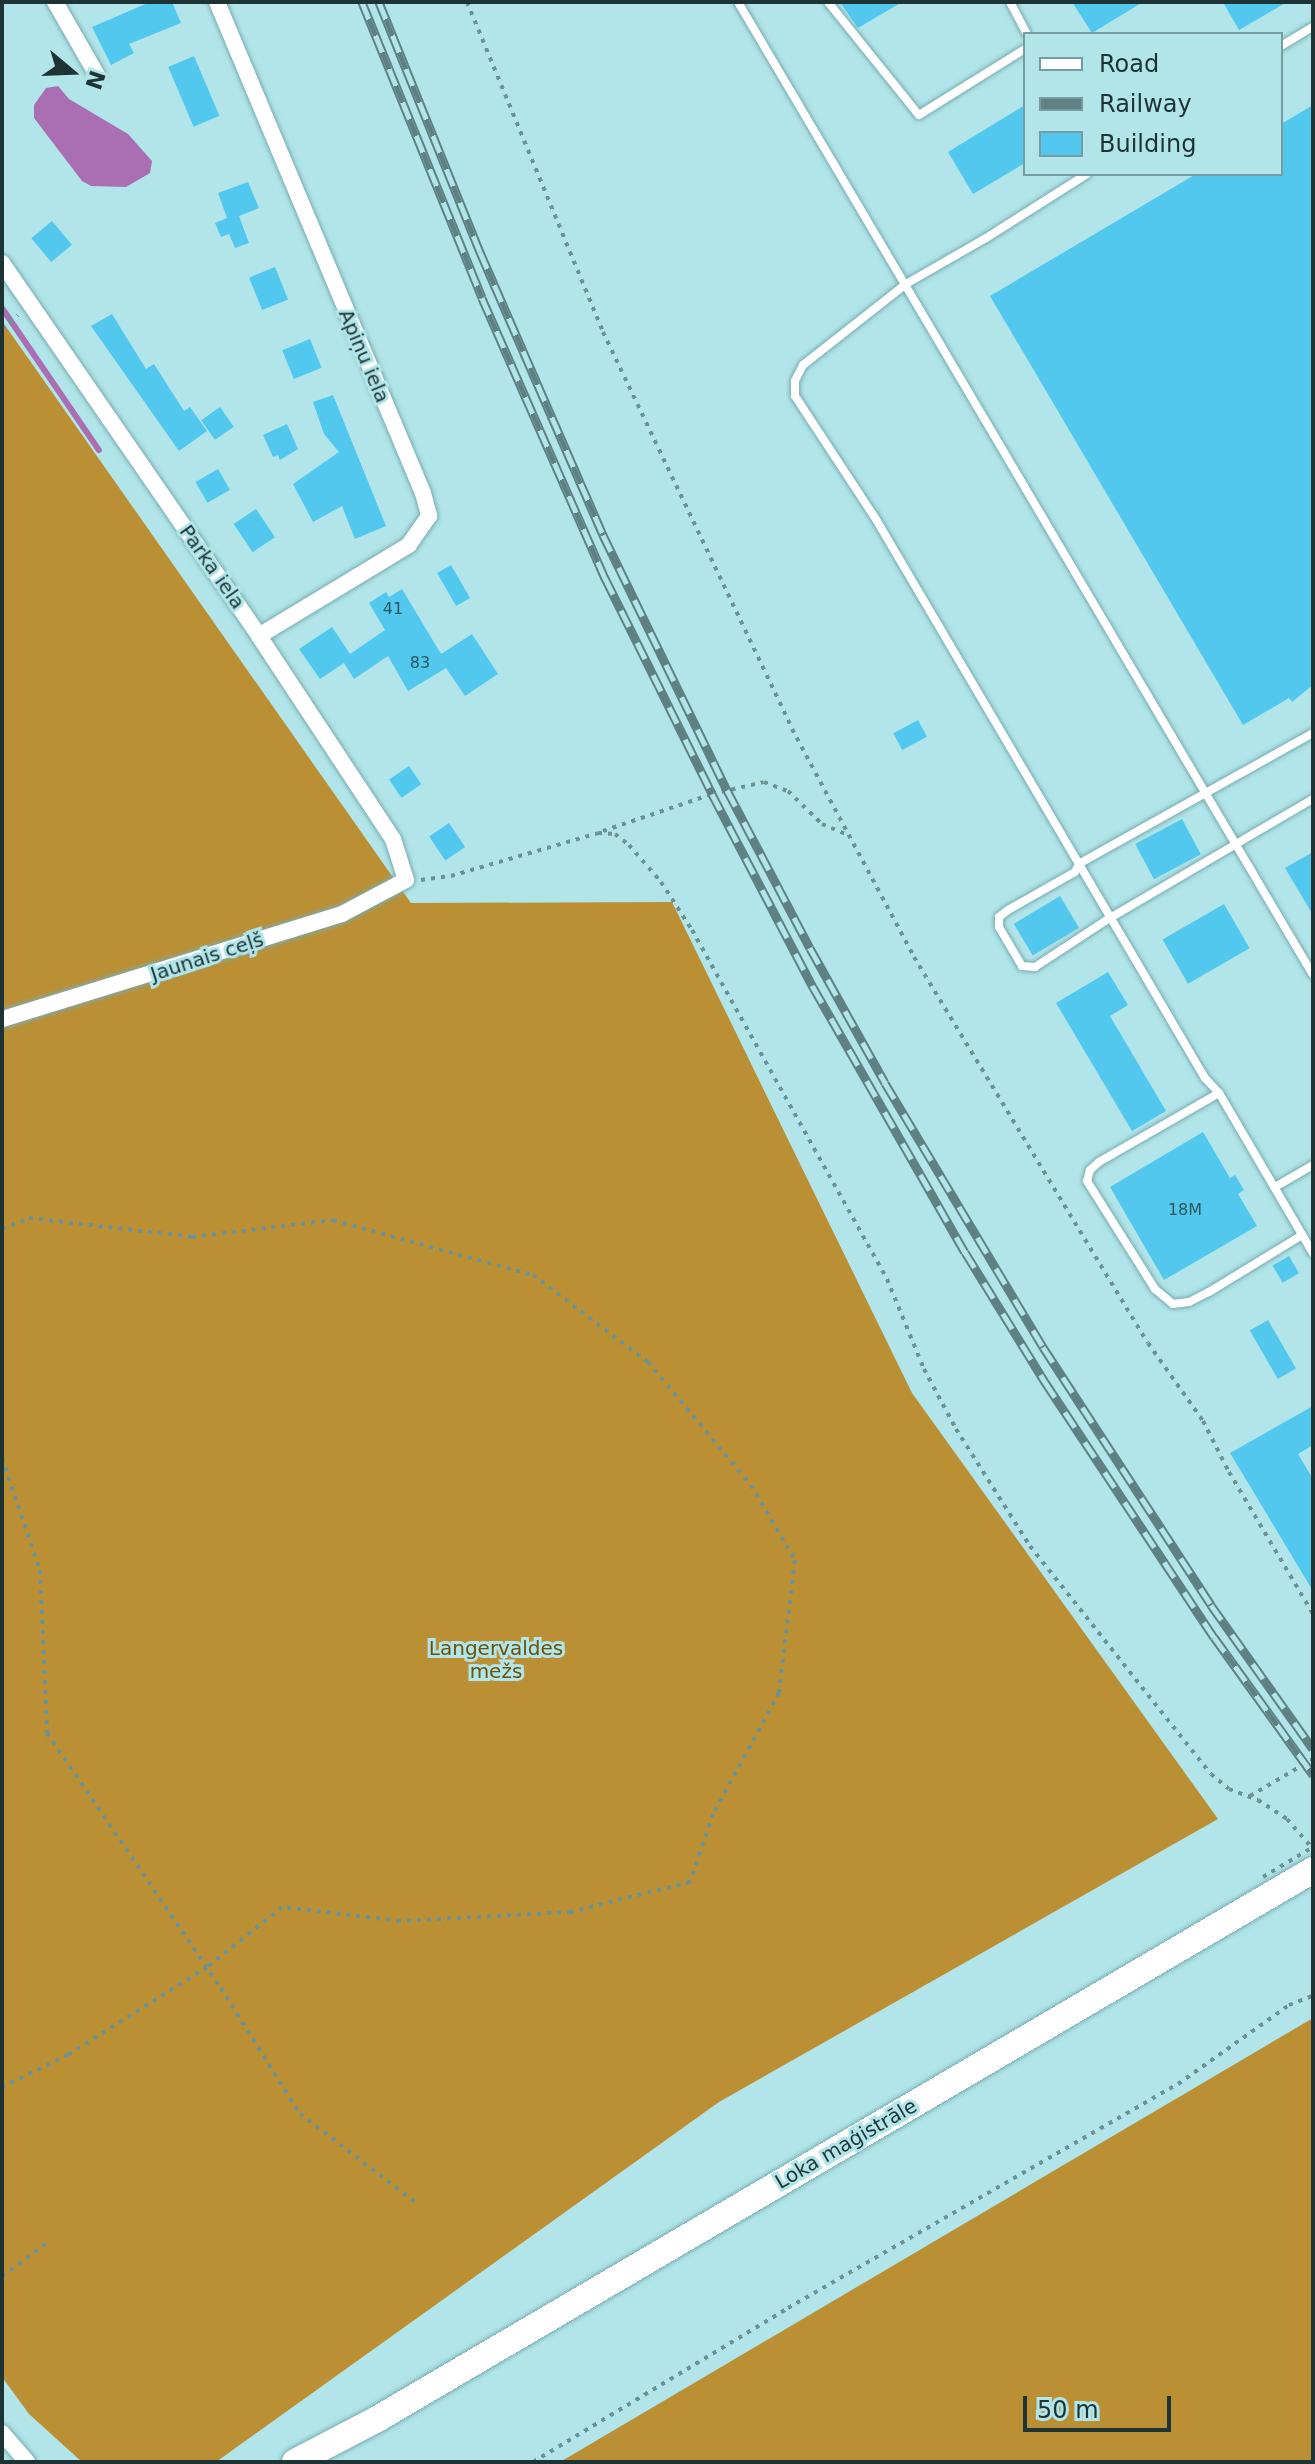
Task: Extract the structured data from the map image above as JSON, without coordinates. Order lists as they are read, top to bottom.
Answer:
{
  "streets": {
    "main road": ["Loka maģistrāle"],
    "street": ["Apiņu iela", "Parka iela", "Jaunais ceļš"]
  },
  "crossings": [
    ["Apiņu iela", "Parka iela"],
    ["Parka iela", "Jaunais ceļš"]
  ],
  "parks": ["Langervaldes mežs"],
  "house_numbers": ["41", "83", "18M"],
  "legend": ["Road", "Railway", "Building"],
  "scale_bar": "50 m",
  "north": "right"
}
